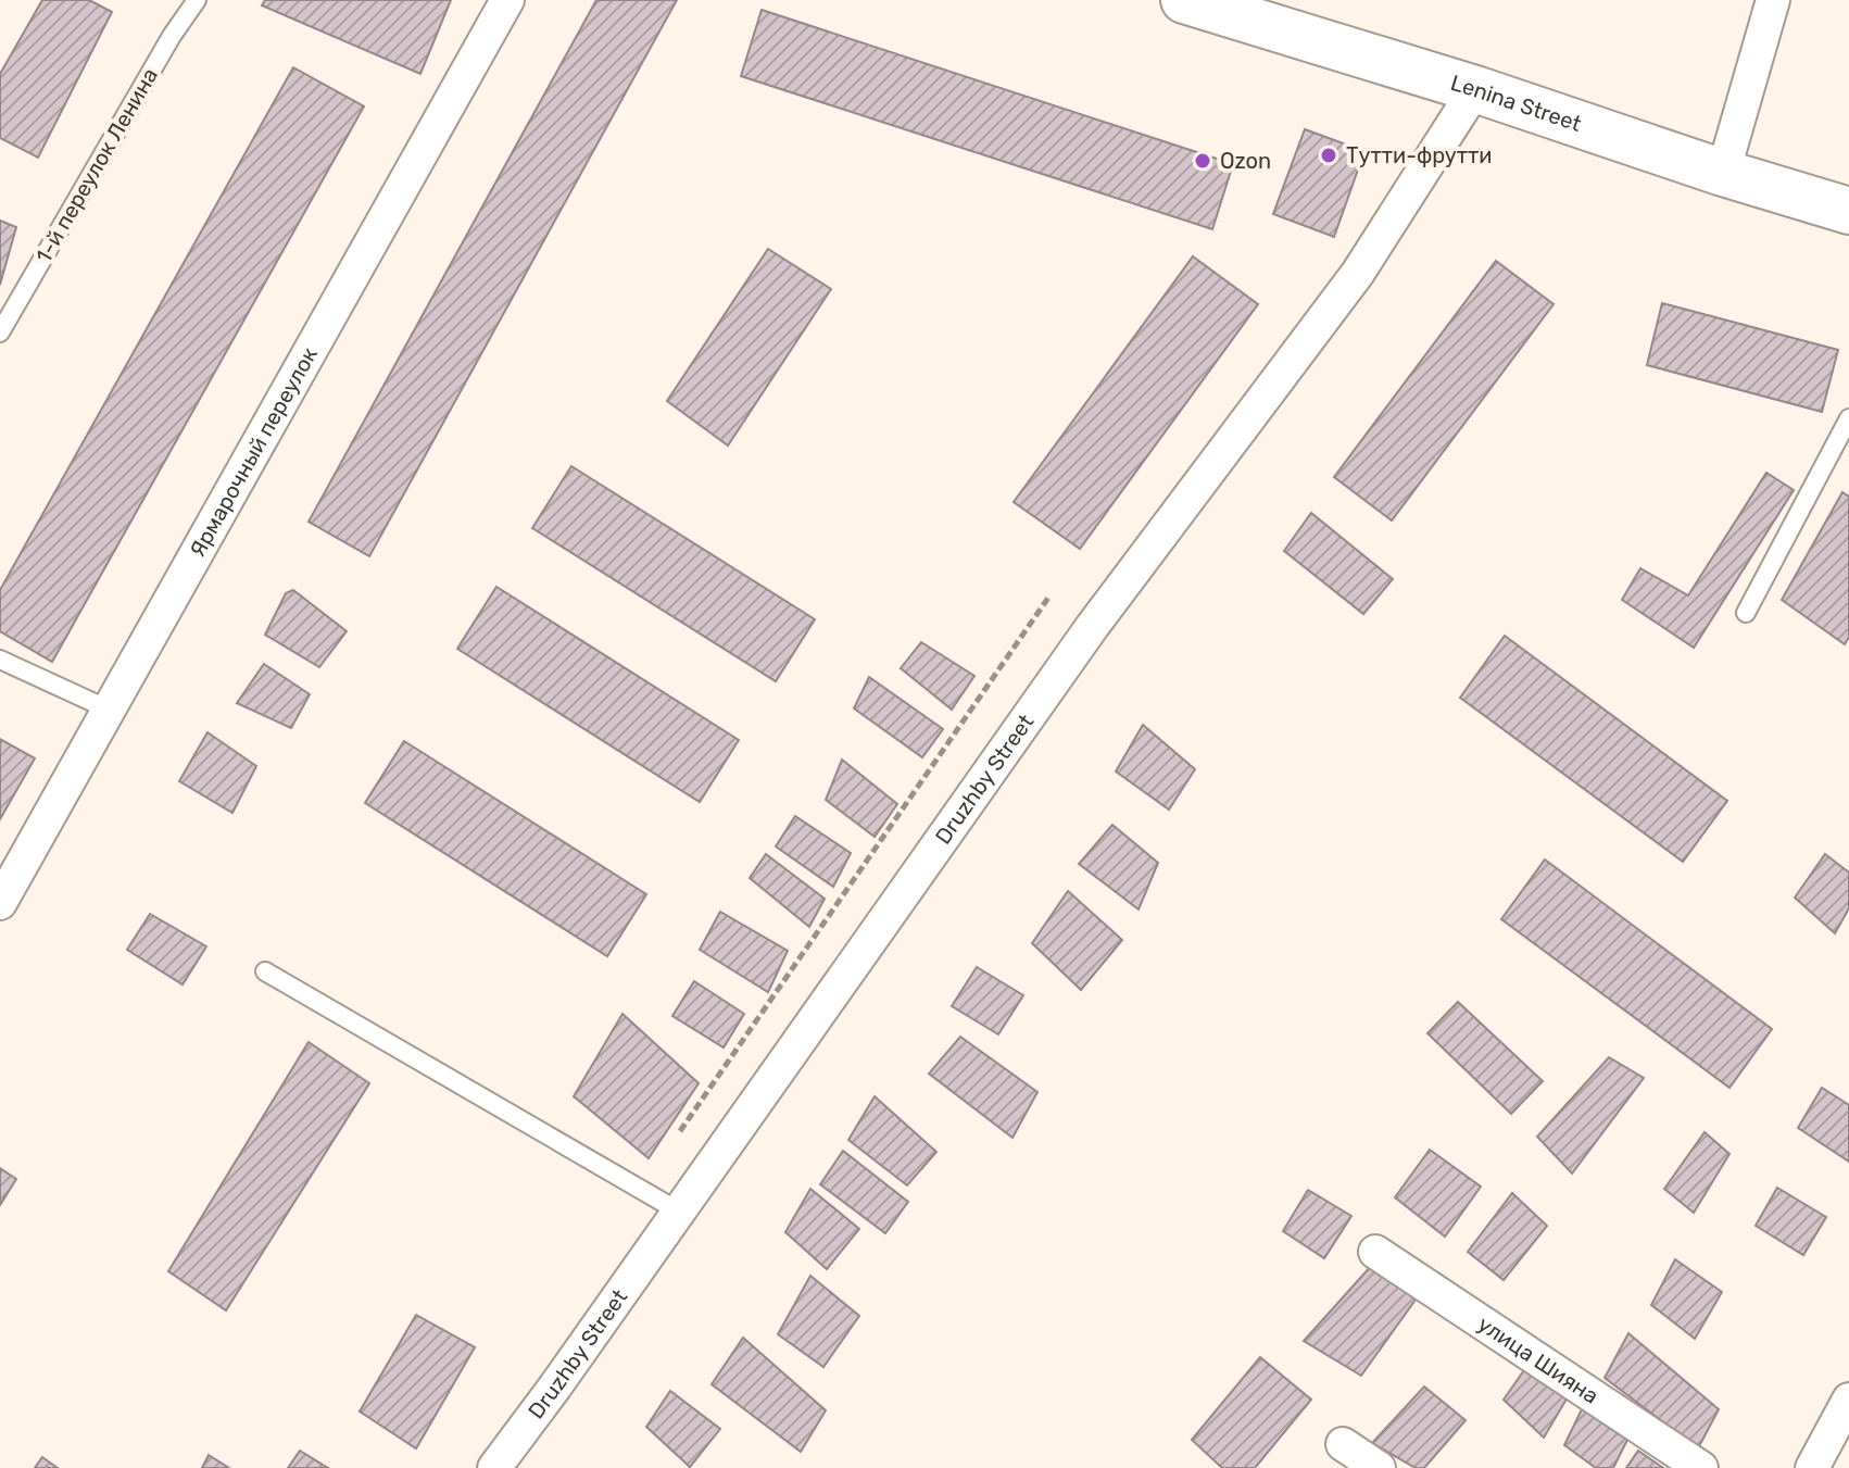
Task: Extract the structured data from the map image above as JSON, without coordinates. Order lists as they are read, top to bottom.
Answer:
{
  "streets": {
    "main road": ["Lenina Street"],
    "street": ["Ярмарочный переулок", "Druzhby Street", "улица Шияна"],
    "lane": ["1-й переулок Ленина"]
  },
  "crossings": [
    ["Lenina Street", "Druzhby Street"]
  ],
  "places": ["Тутти-фрутти", "Ozon"]
}
